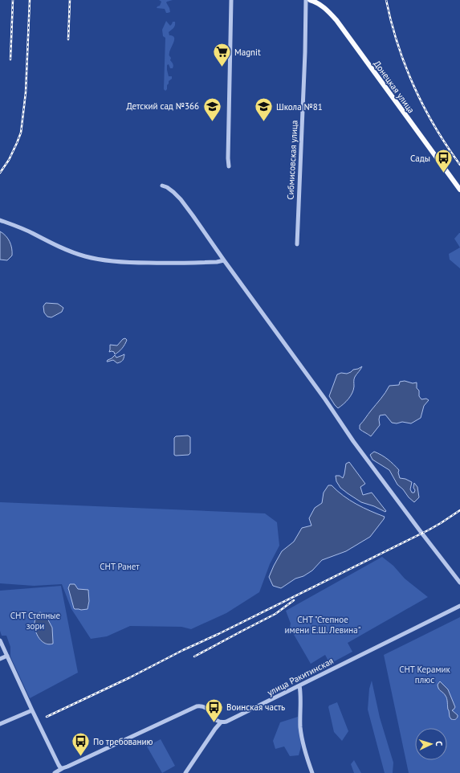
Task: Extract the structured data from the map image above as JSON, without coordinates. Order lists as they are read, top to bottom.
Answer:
{
  "streets": {
    "main road": ["Донецкая улица"],
    "street": ["Сибмисовская улица", "улица Ракитинская"]
  },
  "parks": [
    "СНТ Ранет",
    "СНТ Степные зори",
    "СНТ \"Степное имени Е.Ш. Левина\"",
    "СНТ Керамик плюс"
  ],
  "places": {
    "supermarket": ["Magnit"],
    "school or university": ["Детский сад №366", "Школа №81"],
    "bus stop": ["Сады", "Воинская часть", "По требованию"]
  },
  "north": "right"
}
